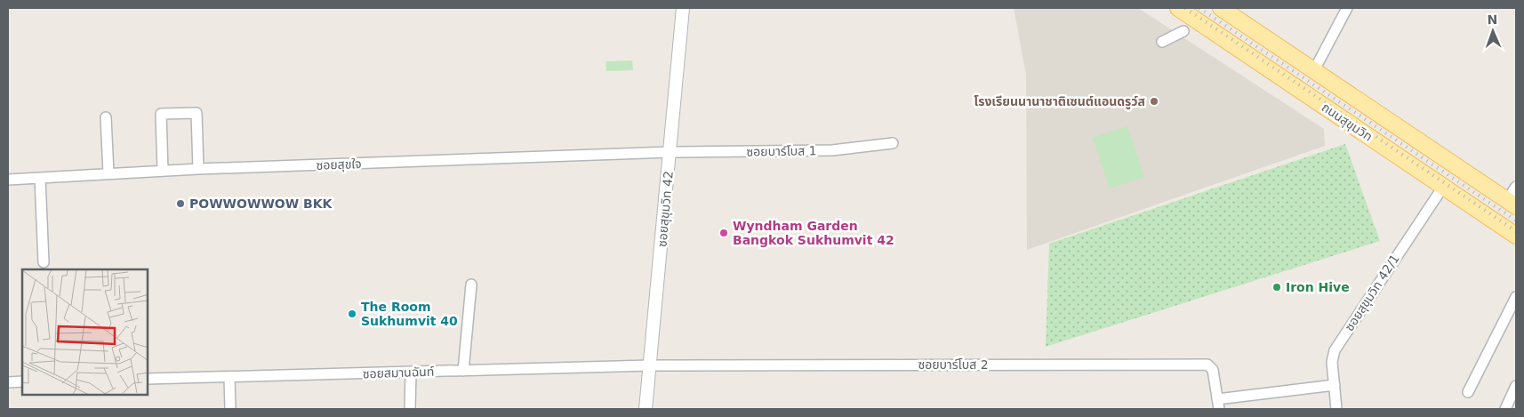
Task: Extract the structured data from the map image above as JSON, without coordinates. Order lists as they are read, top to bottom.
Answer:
{
  "streets": {
    "main road": ["ถนนสุขุมวิท"],
    "street": [
      "ซอยบาร์โบส 1",
      "ซอยสุขใจ",
      "ซอยสุขุมวิท 42",
      "ซอยสุขุมวิท 42/1",
      "ซอยบาร์โบส 2",
      "ซอยสมานฉันท์"
    ]
  },
  "crossings": [
    ["ถนนสุขุมวิท", "ซอยสุขุมวิท 42/1"],
    ["ซอยบาร์โบส 1", "ซอยสุขใจ"],
    ["ซอยบาร์โบส 1", "ซอยสุขุมวิท 42"],
    ["ซอยสุขใจ", "ซอยสุขุมวิท 42"],
    ["ซอยสุขุมวิท 42", "ซอยบาร์โบส 2"],
    ["ซอยสุขุมวิท 42", "ซอยสมานฉันท์"],
    ["ซอยบาร์โบส 2", "ซอยสมานฉันท์"]
  ],
  "places": [
    "โรงเรียนนานาชาติเซนต์แอนดรูว์ส",
    "POWWOWWOW BKK",
    "Wyndham Garden Bangkok Sukhumvit 42",
    "Iron Hive",
    "The Room Sukhumvit 40"
  ],
  "north": "top"
}
